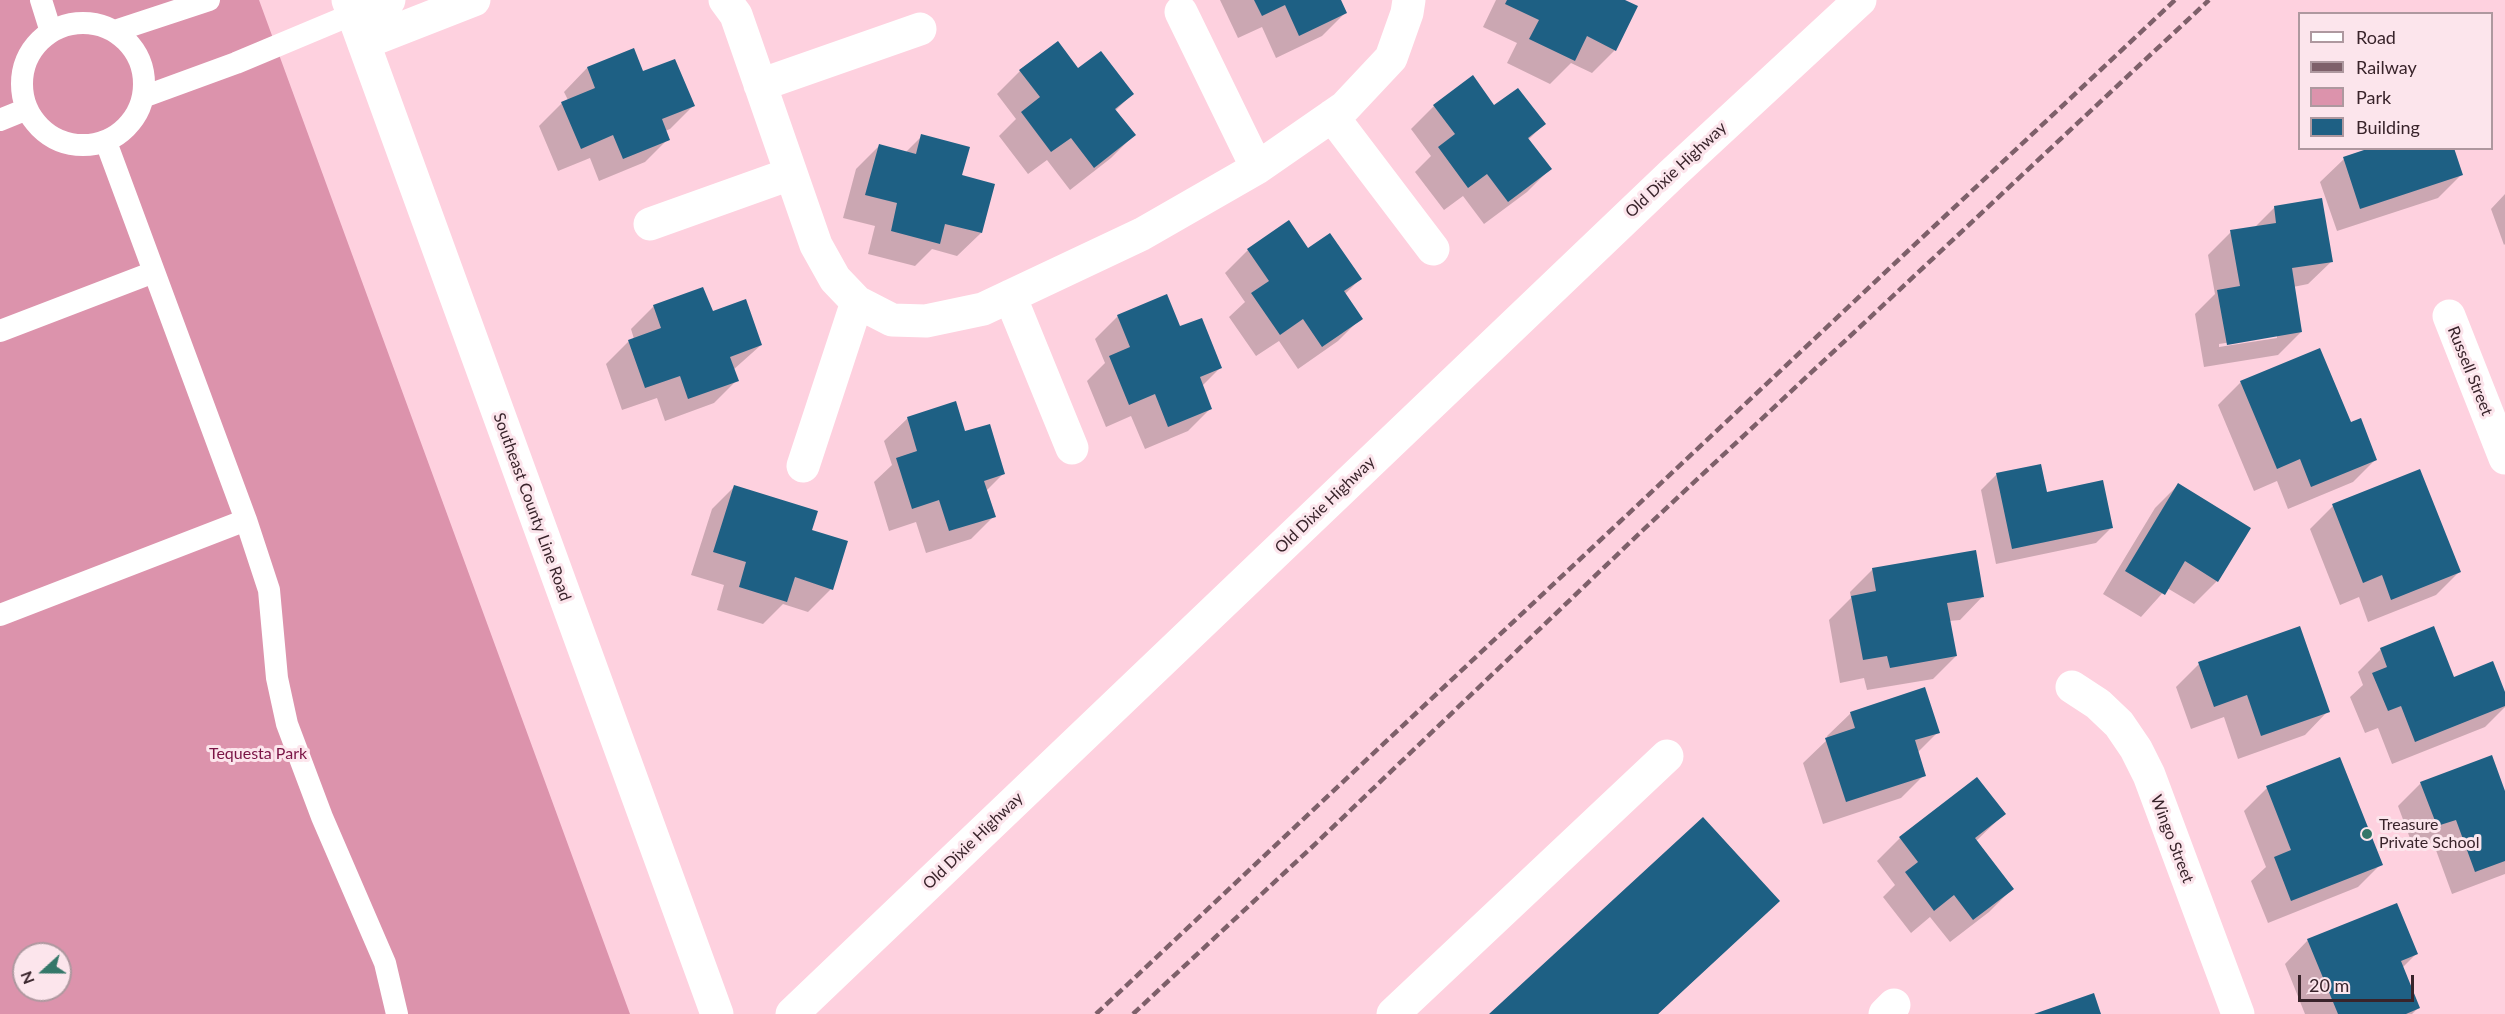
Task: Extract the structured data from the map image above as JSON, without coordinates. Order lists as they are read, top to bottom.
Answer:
{
  "streets": {
    "street": [
      "Old Dixie Highway",
      "Russell Street",
      "Southeast County Line Road",
      "Wingo Street"
    ]
  },
  "parks": ["Tequesta Park"],
  "places": ["Treasure Private School"],
  "legend": [
    "Road",
    "Railway",
    "Park",
    "Building"
  ],
  "scale_bar": "20 m",
  "north": "left"
}
